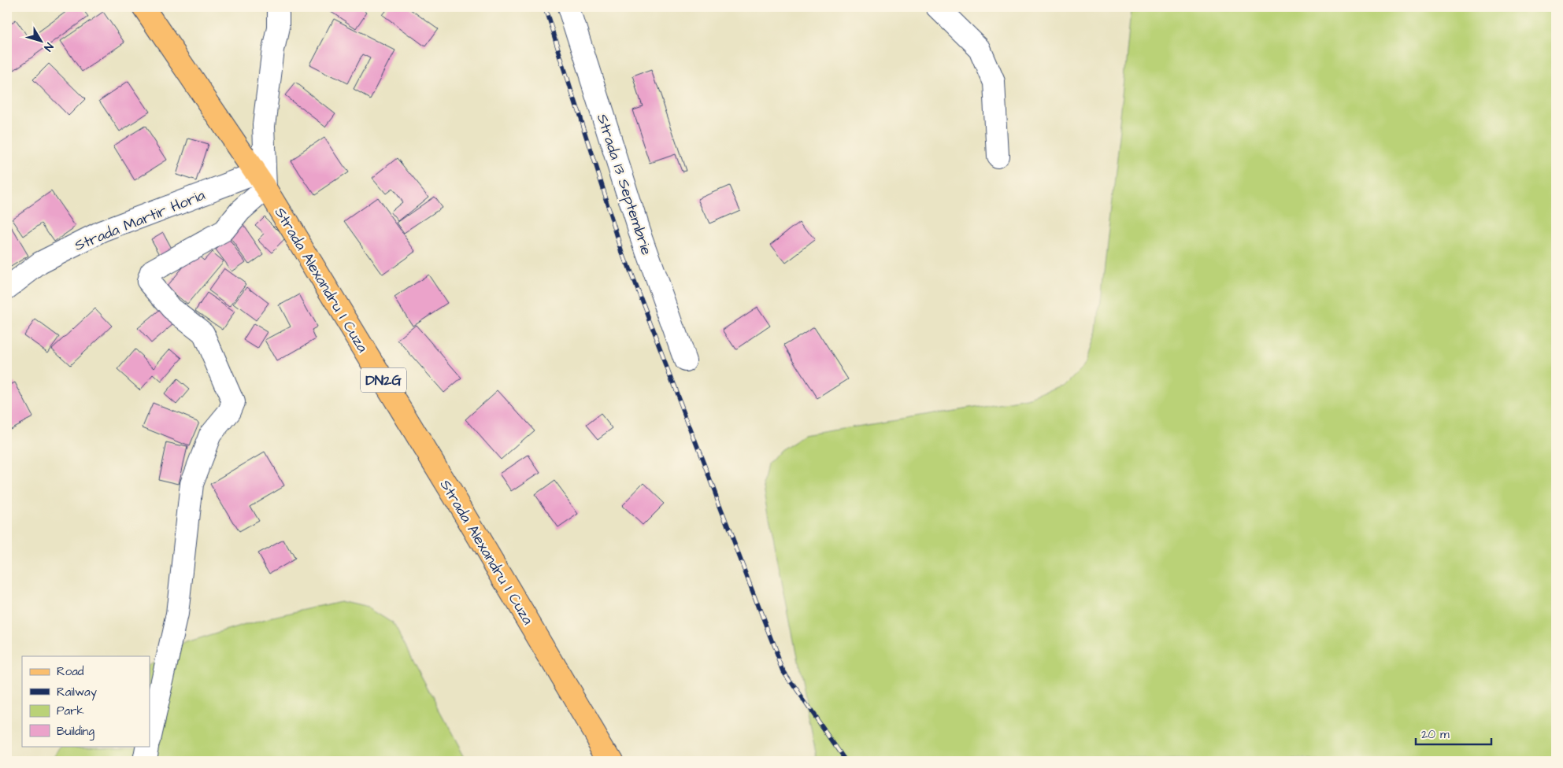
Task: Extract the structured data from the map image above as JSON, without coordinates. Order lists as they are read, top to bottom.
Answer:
{
  "streets": {
    "main road": ["Strada Alexandru I Cuza", "DN2G"],
    "street": ["Strada 13 Septembrie", "Strada Martir Horia"]
  },
  "crossings": [
    ["Strada Martir Horia", "Strada Alexandru I Cuza"]
  ],
  "legend": [
    "Road",
    "Railway",
    "Park",
    "Building"
  ],
  "scale_bar": "20 m",
  "north": "bottom right"
}
